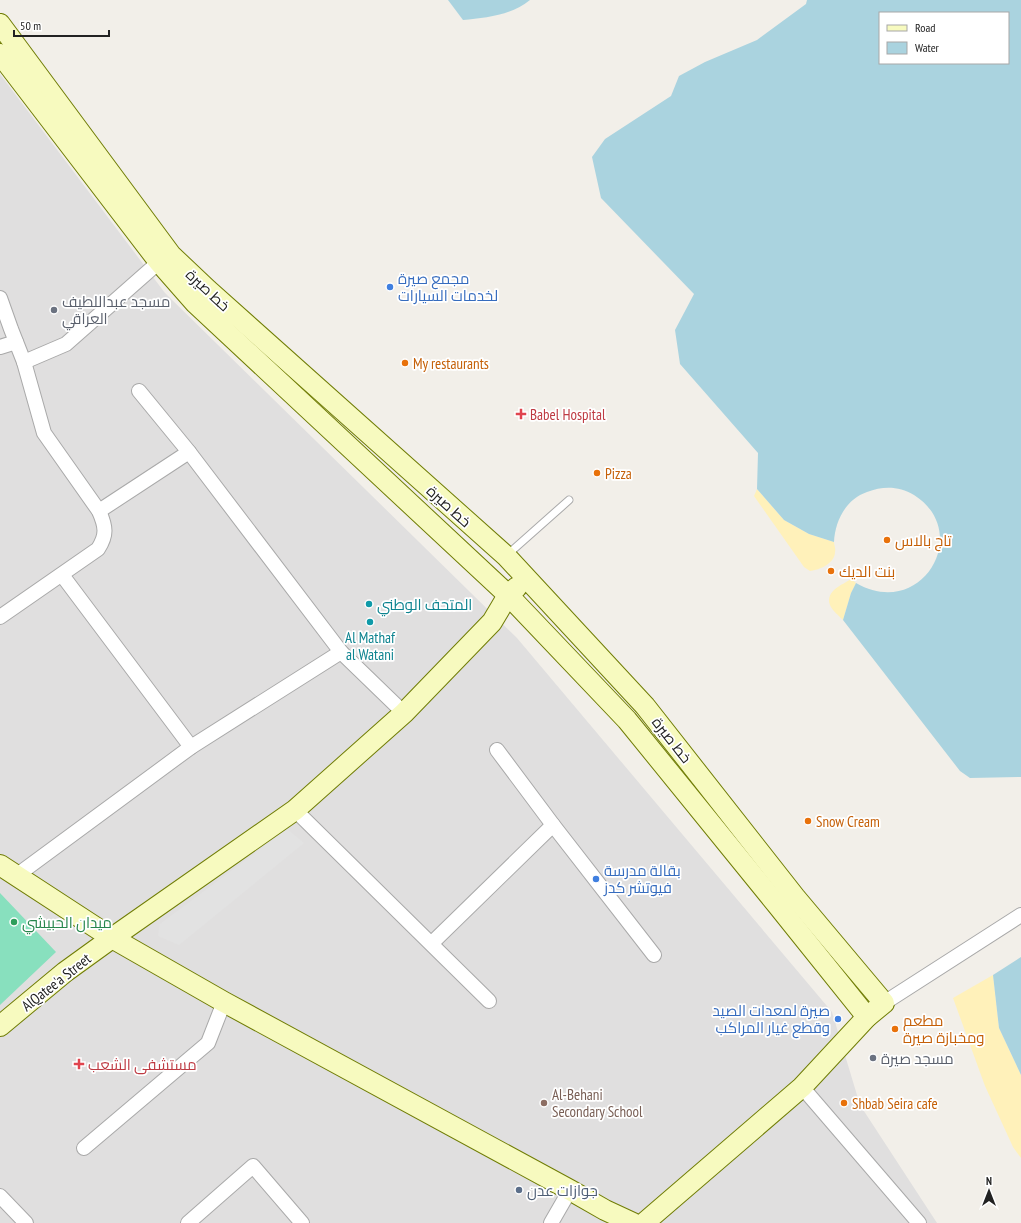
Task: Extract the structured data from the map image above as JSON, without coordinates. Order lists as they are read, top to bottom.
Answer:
{
  "streets": {
    "street": ["خط صيرة", "AlQatee'a Street"]
  },
  "crossings": [
    ["خط صيرة", "AlQatee'a Street"]
  ],
  "places": {
    "other": [
      "مجمع صيرة لخدمات السيارات",
      "مسجد عبداللطيف العراقي",
      "My restaurants",
      "Pizza",
      "تاج بالاس",
      "بنت الديك",
      "المتحف الوطني",
      "Al Mathaf al Watani",
      "Snow Cream",
      "بقالة مدرسة فيوتشر كدز",
      "ميدان الحبيشي",
      "صيرة لمعدات الصيد وقطع غيار المراكب",
      "مطعم ومخبازة صيرة",
      "مسجد صيرة",
      "Al-Behani Secondary School",
      "Shbab Seira cafe",
      "جوازات عدن"
    ],
    "health": ["Babel Hospital", "مستشفى الشعب"]
  },
  "legend": ["Road", "Water"],
  "scale_bar": "50 m",
  "north": "top"
}
